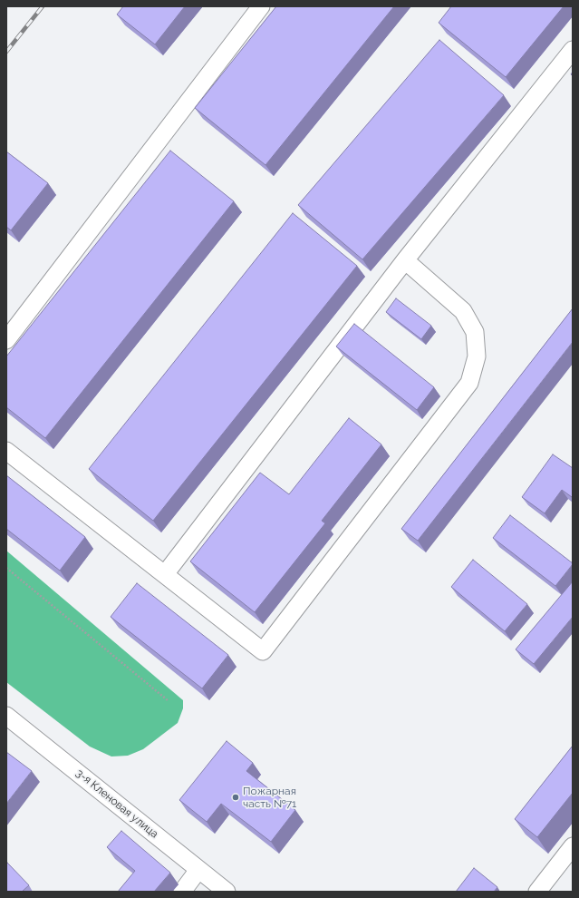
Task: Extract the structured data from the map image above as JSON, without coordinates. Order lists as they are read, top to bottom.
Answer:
{
  "streets": {
    "street": ["3-я Кленовая улица"]
  },
  "places": ["Пожарная часть №71"]
}
